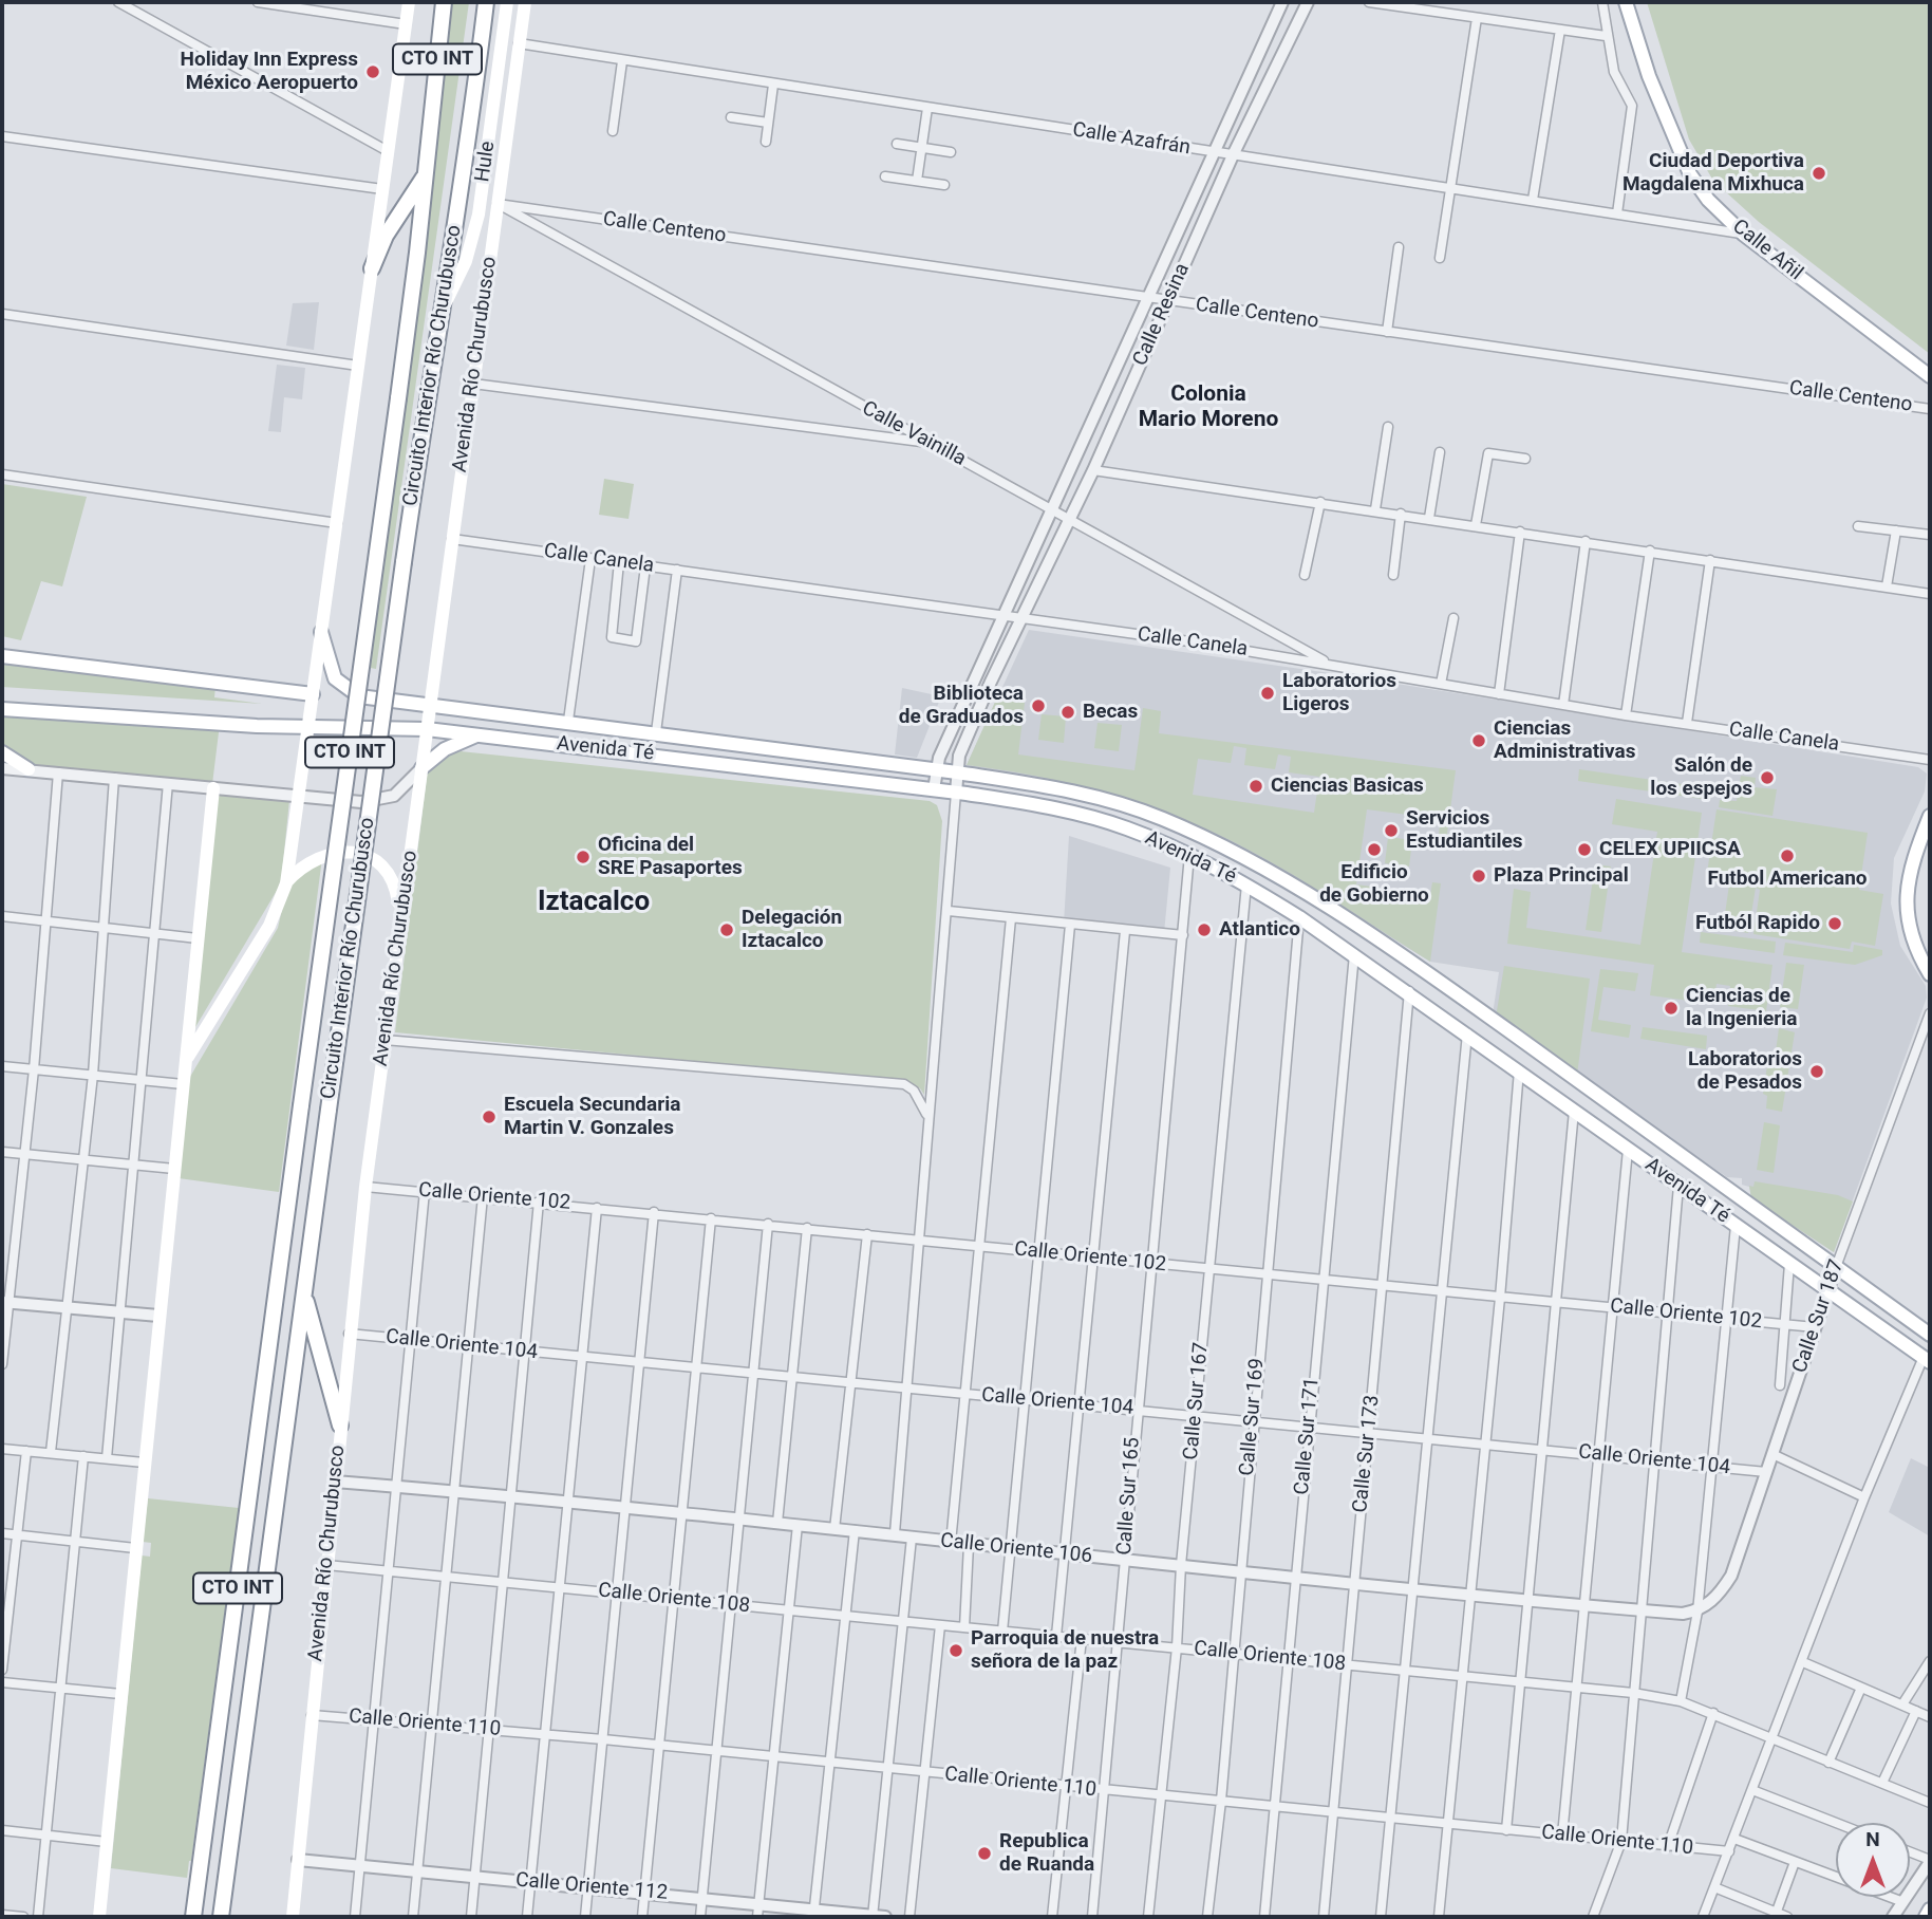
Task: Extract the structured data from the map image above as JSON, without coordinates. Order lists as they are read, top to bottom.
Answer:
{
  "streets": {
    "highway": ["CTO INT", "Circuito Interior Río Churubusco"],
    "main road": [
      "Hule",
      "Calle Añil",
      "Avenida Río Churubusco",
      "Avenida Té"
    ],
    "street": [
      "Calle Azafrán",
      "Calle Centeno",
      "Calle Resina",
      "Calle Vainilla",
      "Calle Canela",
      "Calle Oriente 102",
      "Calle Sur 187",
      "Calle Oriente 104",
      "Calle Sur 167",
      "Calle Sur 169",
      "Calle Sur 171",
      "Calle Sur 173",
      "Calle Sur 165",
      "Calle Oriente 106",
      "Calle Oriente 108",
      "Calle Oriente 110",
      "Calle Oriente 112"
    ]
  },
  "crossings": [
    ["CTO INT", "Avenida Té"],
    ["Calle Azafrán", "Calle Añil"],
    ["Calle Azafrán", "Calle Resina"],
    ["Calle Azafrán", "Avenida Río Churubusco"],
    ["Hule", "Circuito Interior Río Churubusco"],
    ["Calle Centeno", "Calle Resina"],
    ["Calle Centeno", "Avenida Río Churubusco"],
    ["Calle Centeno", "Calle Vainilla"],
    ["Calle Resina", "Calle Vainilla"],
    ["Calle Resina", "Calle Canela"],
    ["Calle Resina", "Avenida Té"],
    ["Avenida Río Churubusco", "Calle Vainilla"],
    ["Avenida Río Churubusco", "Calle Canela"],
    ["Avenida Río Churubusco", "Avenida Té"],
    ["Avenida Río Churubusco", "Calle Oriente 102"],
    ["Avenida Río Churubusco", "Calle Oriente 104"],
    ["Avenida Río Churubusco", "Calle Oriente 106"],
    ["Avenida Río Churubusco", "Calle Oriente 108"],
    ["Avenida Río Churubusco", "Calle Oriente 110"],
    ["Avenida Río Churubusco", "Calle Oriente 112"],
    ["Calle Vainilla", "Calle Canela"],
    ["Avenida Té", "Calle Sur 187"],
    ["Avenida Té", "Calle Sur 167"],
    ["Avenida Té", "Calle Sur 169"],
    ["Avenida Té", "Calle Sur 171"],
    ["Avenida Té", "Calle Sur 173"],
    ["Avenida Té", "Calle Sur 165"],
    ["Calle Oriente 102", "Calle Sur 187"],
    ["Calle Oriente 102", "Calle Sur 167"],
    ["Calle Oriente 102", "Calle Sur 169"],
    ["Calle Oriente 102", "Calle Sur 171"],
    ["Calle Oriente 102", "Calle Sur 173"],
    ["Calle Oriente 102", "Calle Sur 165"],
    ["Calle Sur 187", "Calle Oriente 104"],
    ["Calle Sur 187", "Calle Oriente 106"],
    ["Calle Oriente 104", "Calle Sur 167"],
    ["Calle Oriente 104", "Calle Sur 169"],
    ["Calle Oriente 104", "Calle Sur 171"],
    ["Calle Oriente 104", "Calle Sur 173"],
    ["Calle Oriente 104", "Calle Sur 165"],
    ["Calle Sur 167", "Calle Oriente 106"],
    ["Calle Sur 167", "Calle Oriente 108"],
    ["Calle Sur 167", "Calle Oriente 110"],
    ["Calle Sur 169", "Calle Oriente 106"],
    ["Calle Sur 169", "Calle Oriente 108"],
    ["Calle Sur 169", "Calle Oriente 110"],
    ["Calle Sur 171", "Calle Oriente 106"],
    ["Calle Sur 171", "Calle Oriente 108"],
    ["Calle Sur 171", "Calle Oriente 110"],
    ["Calle Sur 173", "Calle Oriente 106"],
    ["Calle Sur 173", "Calle Oriente 108"],
    ["Calle Sur 173", "Calle Oriente 110"],
    ["Calle Sur 165", "Calle Oriente 106"],
    ["Calle Sur 165", "Calle Oriente 108"],
    ["Calle Sur 165", "Calle Oriente 110"]
  ],
  "districts": ["Colonia Mario Moreno", "Iztacalco"],
  "places": [
    "Holiday Inn Express México Aeropuerto",
    "Ciudad Deportiva Magdalena Mixhuca",
    "Laboratorios Ligeros",
    "Biblioteca de Graduados",
    "Becas",
    "Ciencias Administrativas",
    "Salón de los espejos",
    "Ciencias Basicas",
    "Servicios Estudiantiles",
    "Edificio de Gobierno",
    "CELEX UPIICSA",
    "Futbol Americano",
    "Oficina del SRE Pasaportes",
    "Plaza Principal",
    "Futból Rapido",
    "Delegación Iztacalco",
    "Atlantico",
    "Ciencias de la Ingenieria",
    "Laboratorios de Pesados",
    "Escuela Secundaria Martin V. Gonzales",
    "Parroquia de nuestra señora de la paz",
    "Republica de Ruanda"
  ],
  "north": "top"
}
